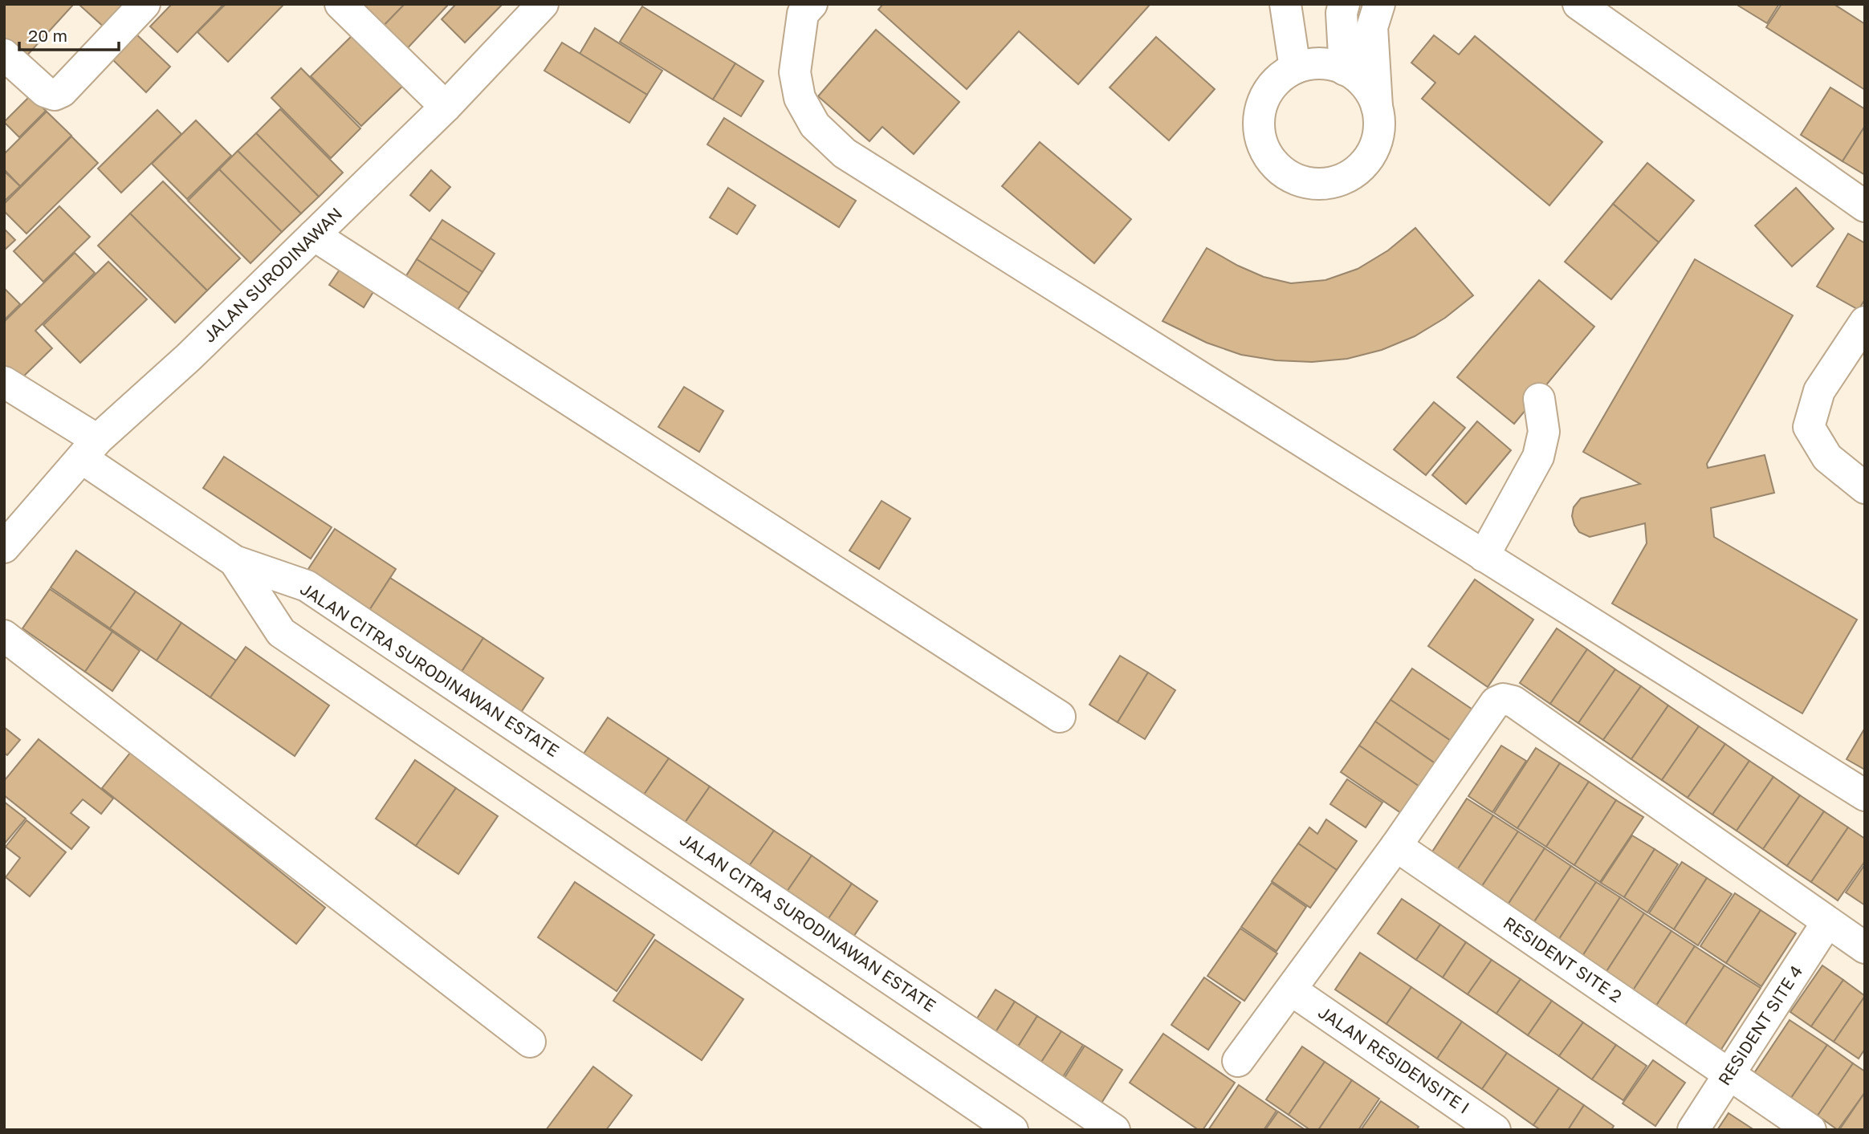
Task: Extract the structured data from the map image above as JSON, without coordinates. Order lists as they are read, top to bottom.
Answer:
{
  "streets": {
    "street": [
      "JALAN SURODINAWAN",
      "JALAN CITRA SURODINAWAN ESTATE",
      "RESIDENT SITE 2",
      "RESIDENT SITE 4",
      "JALAN RESIDENSITE I"
    ]
  },
  "crossings": [
    ["RESIDENT SITE 2", "RESIDENT SITE 4"]
  ],
  "scale_bar": "20 m"
}
